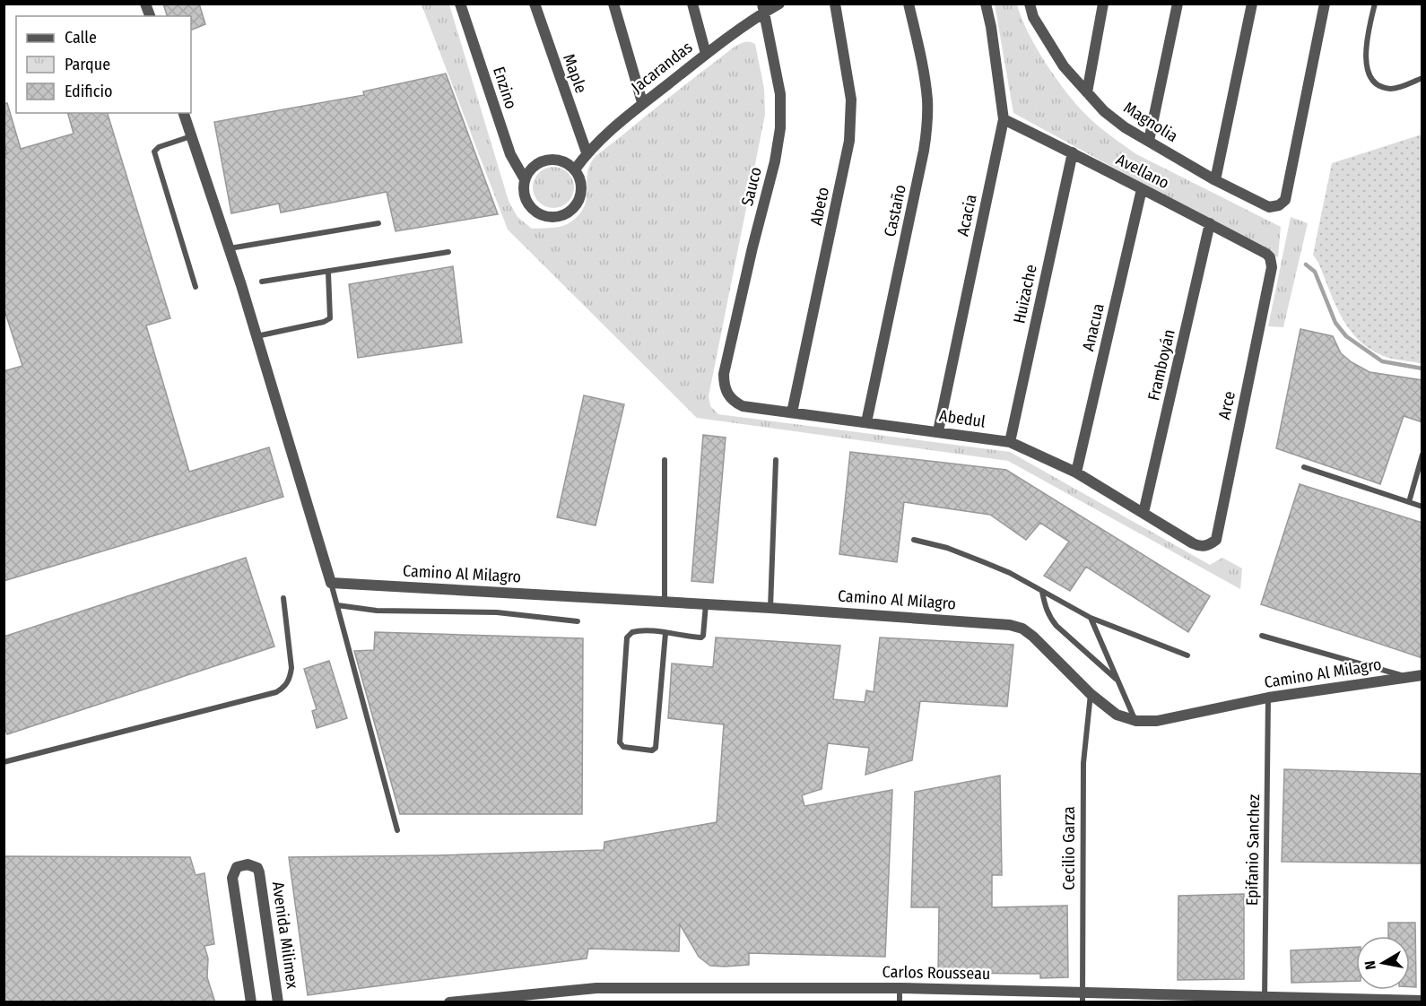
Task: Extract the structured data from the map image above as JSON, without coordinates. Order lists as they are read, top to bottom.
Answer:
{
  "streets": {
    "street": [
      "Jacarandas",
      "Maple",
      "Enzino",
      "Magnolia",
      "Avellano",
      "Sauco",
      "Abeto",
      "Castaño",
      "Acacia",
      "Huizache",
      "Anacua",
      "Framboyán",
      "Arce",
      "Abedul",
      "Camino Al Milagro",
      "Avenida Milimex",
      "Carlos Rousseau"
    ],
    "lane": ["Cecilio Garza", "Epifanio Sanchez"]
  },
  "crossings": [
    ["Jacarandas", "Maple"],
    ["Jacarandas", "Enzino"],
    ["Jacarandas", "Sauco"],
    ["Avellano", "Acacia"],
    ["Avellano", "Huizache"],
    ["Avellano", "Anacua"],
    ["Avellano", "Framboyán"],
    ["Avellano", "Arce"],
    ["Sauco", "Abedul"],
    ["Abeto", "Abedul"],
    ["Castaño", "Abedul"],
    ["Acacia", "Abedul"],
    ["Huizache", "Abedul"],
    ["Anacua", "Abedul"],
    ["Framboyán", "Abedul"],
    ["Arce", "Abedul"],
    ["Camino Al Milagro", "Cecilio Garza"],
    ["Camino Al Milagro", "Epifanio Sanchez"],
    ["Cecilio Garza", "Carlos Rousseau"],
    ["Epifanio Sanchez", "Carlos Rousseau"]
  ],
  "legend": ["Calle", "Parque", "Edificio"],
  "north": "left"
}
